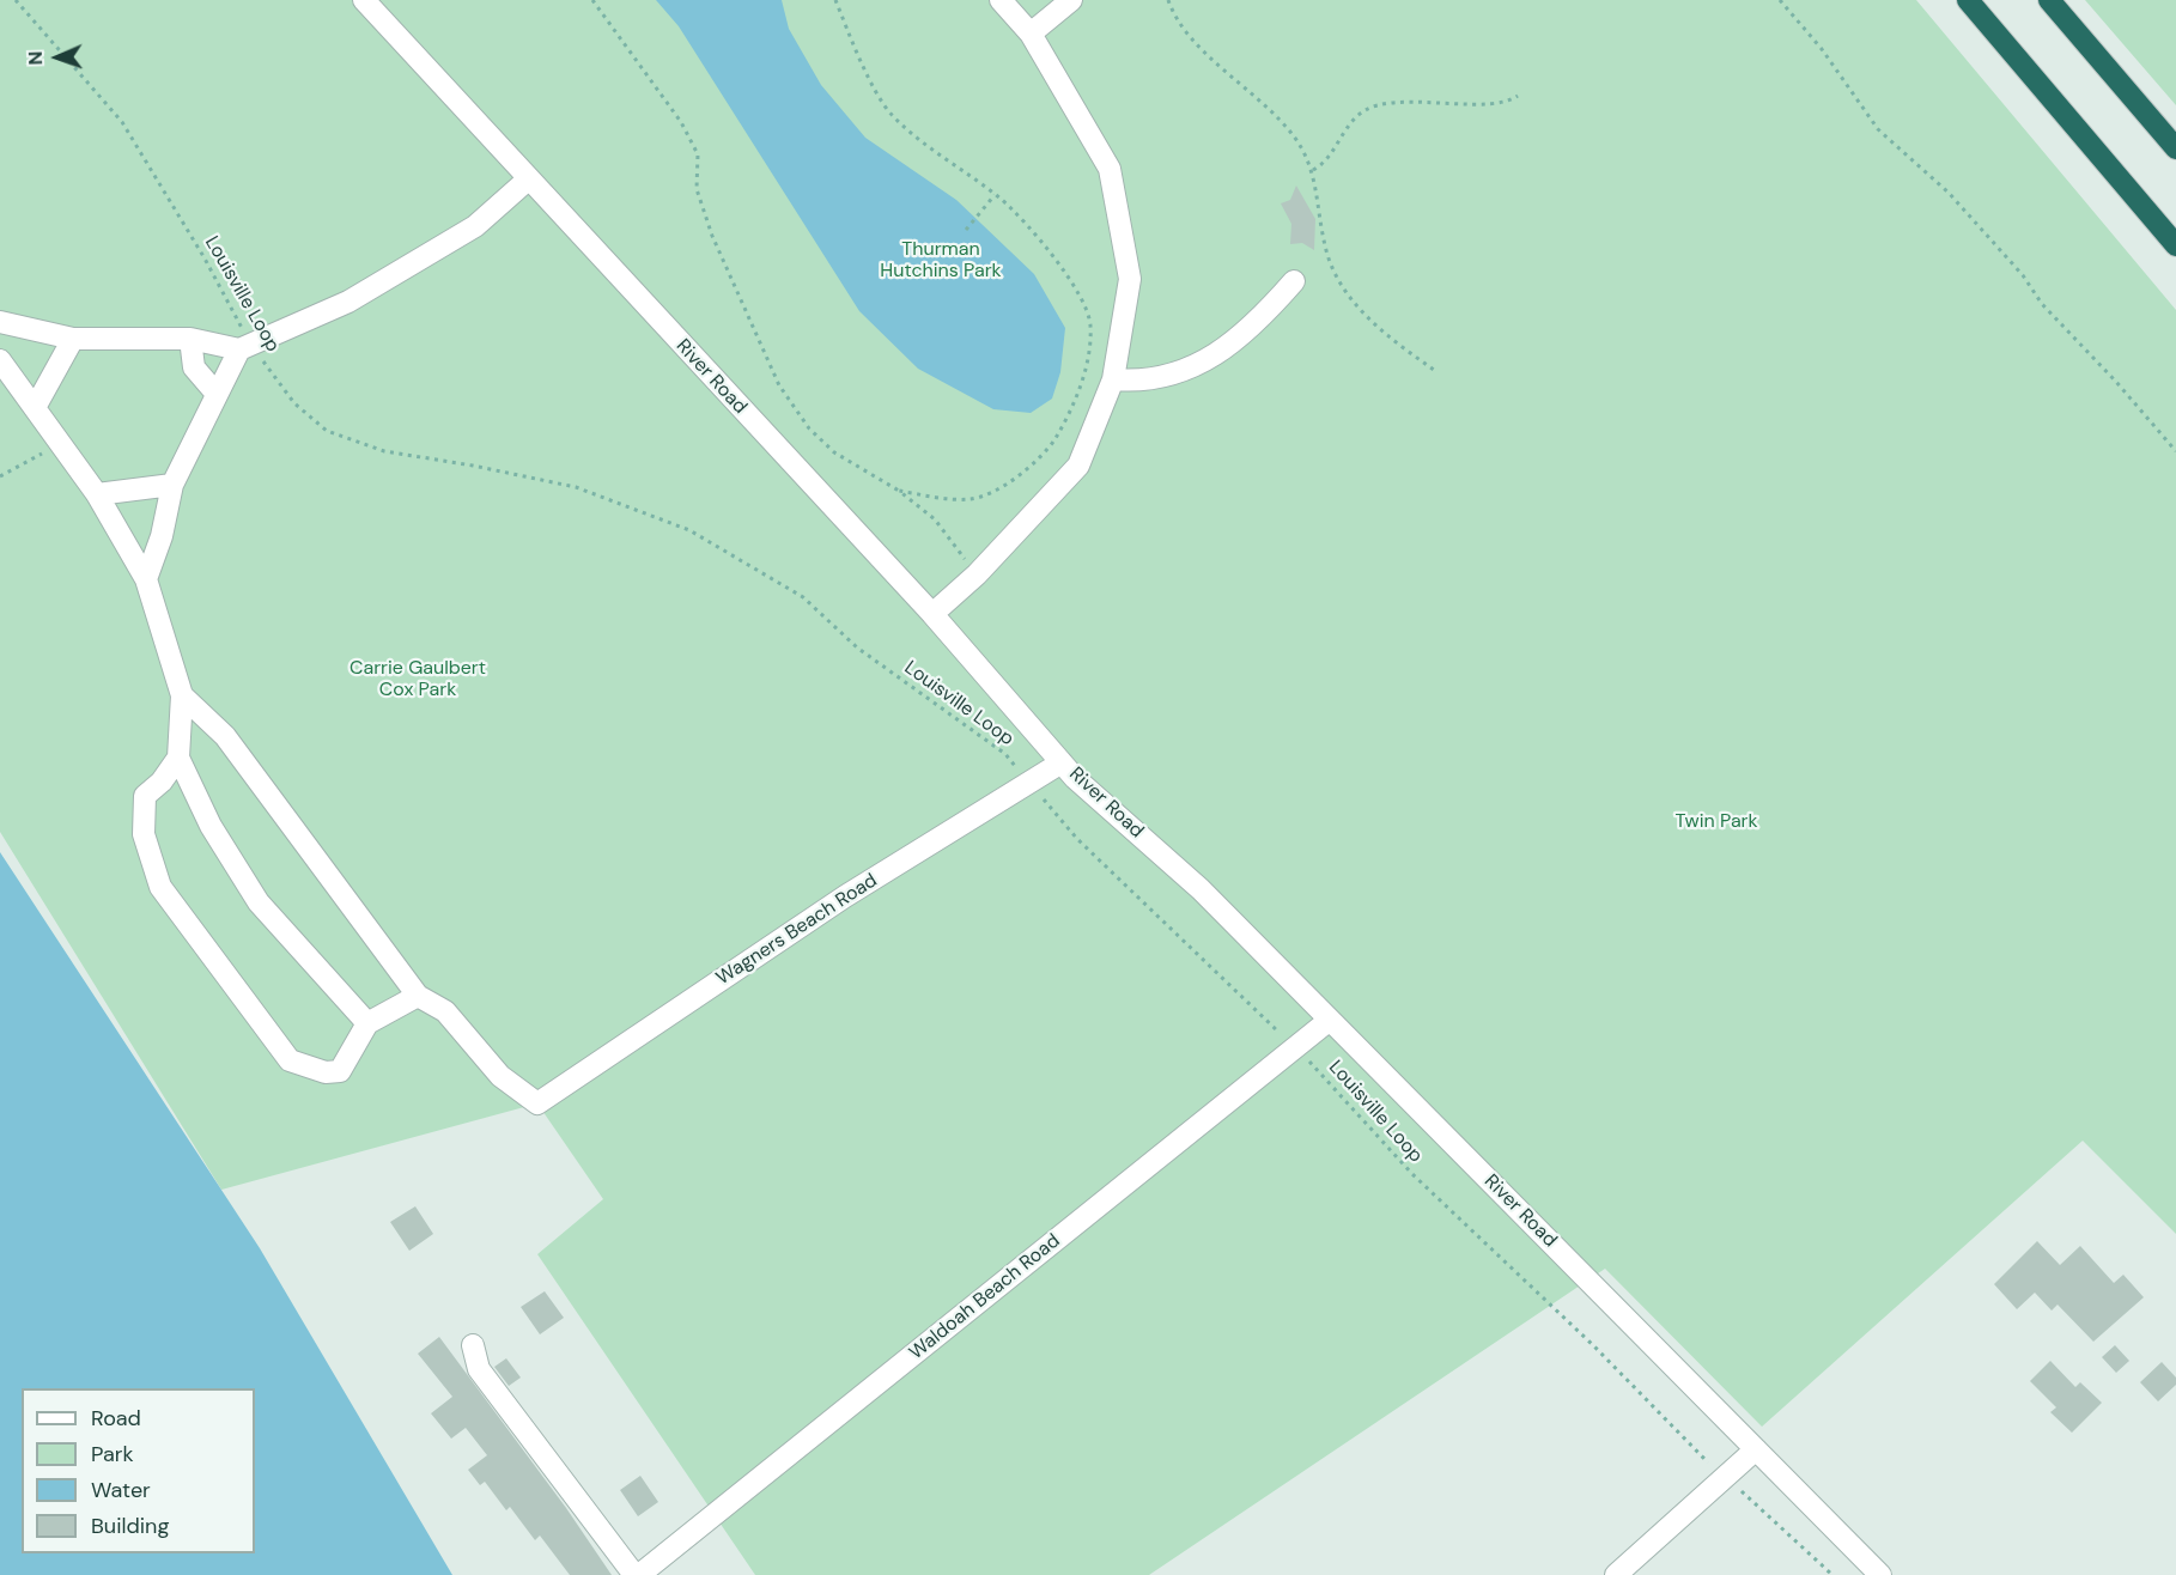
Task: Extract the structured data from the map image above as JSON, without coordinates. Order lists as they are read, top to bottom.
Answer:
{
  "streets": {
    "street": ["River Road", "Wagners Beach Road", "Waldoah Beach Road"],
    "path": ["Louisville Loop"]
  },
  "crossings": [
    ["Louisville Loop", "Wagners Beach Road"],
    ["Louisville Loop", "Waldoah Beach Road"],
    ["River Road", "Wagners Beach Road"],
    ["River Road", "Waldoah Beach Road"]
  ],
  "parks": ["Thurman Hutchins Park", "Carrie Gaulbert Cox Park", "Twin Park"],
  "legend": [
    "Road",
    "Park",
    "Water",
    "Building"
  ],
  "north": "left"
}
